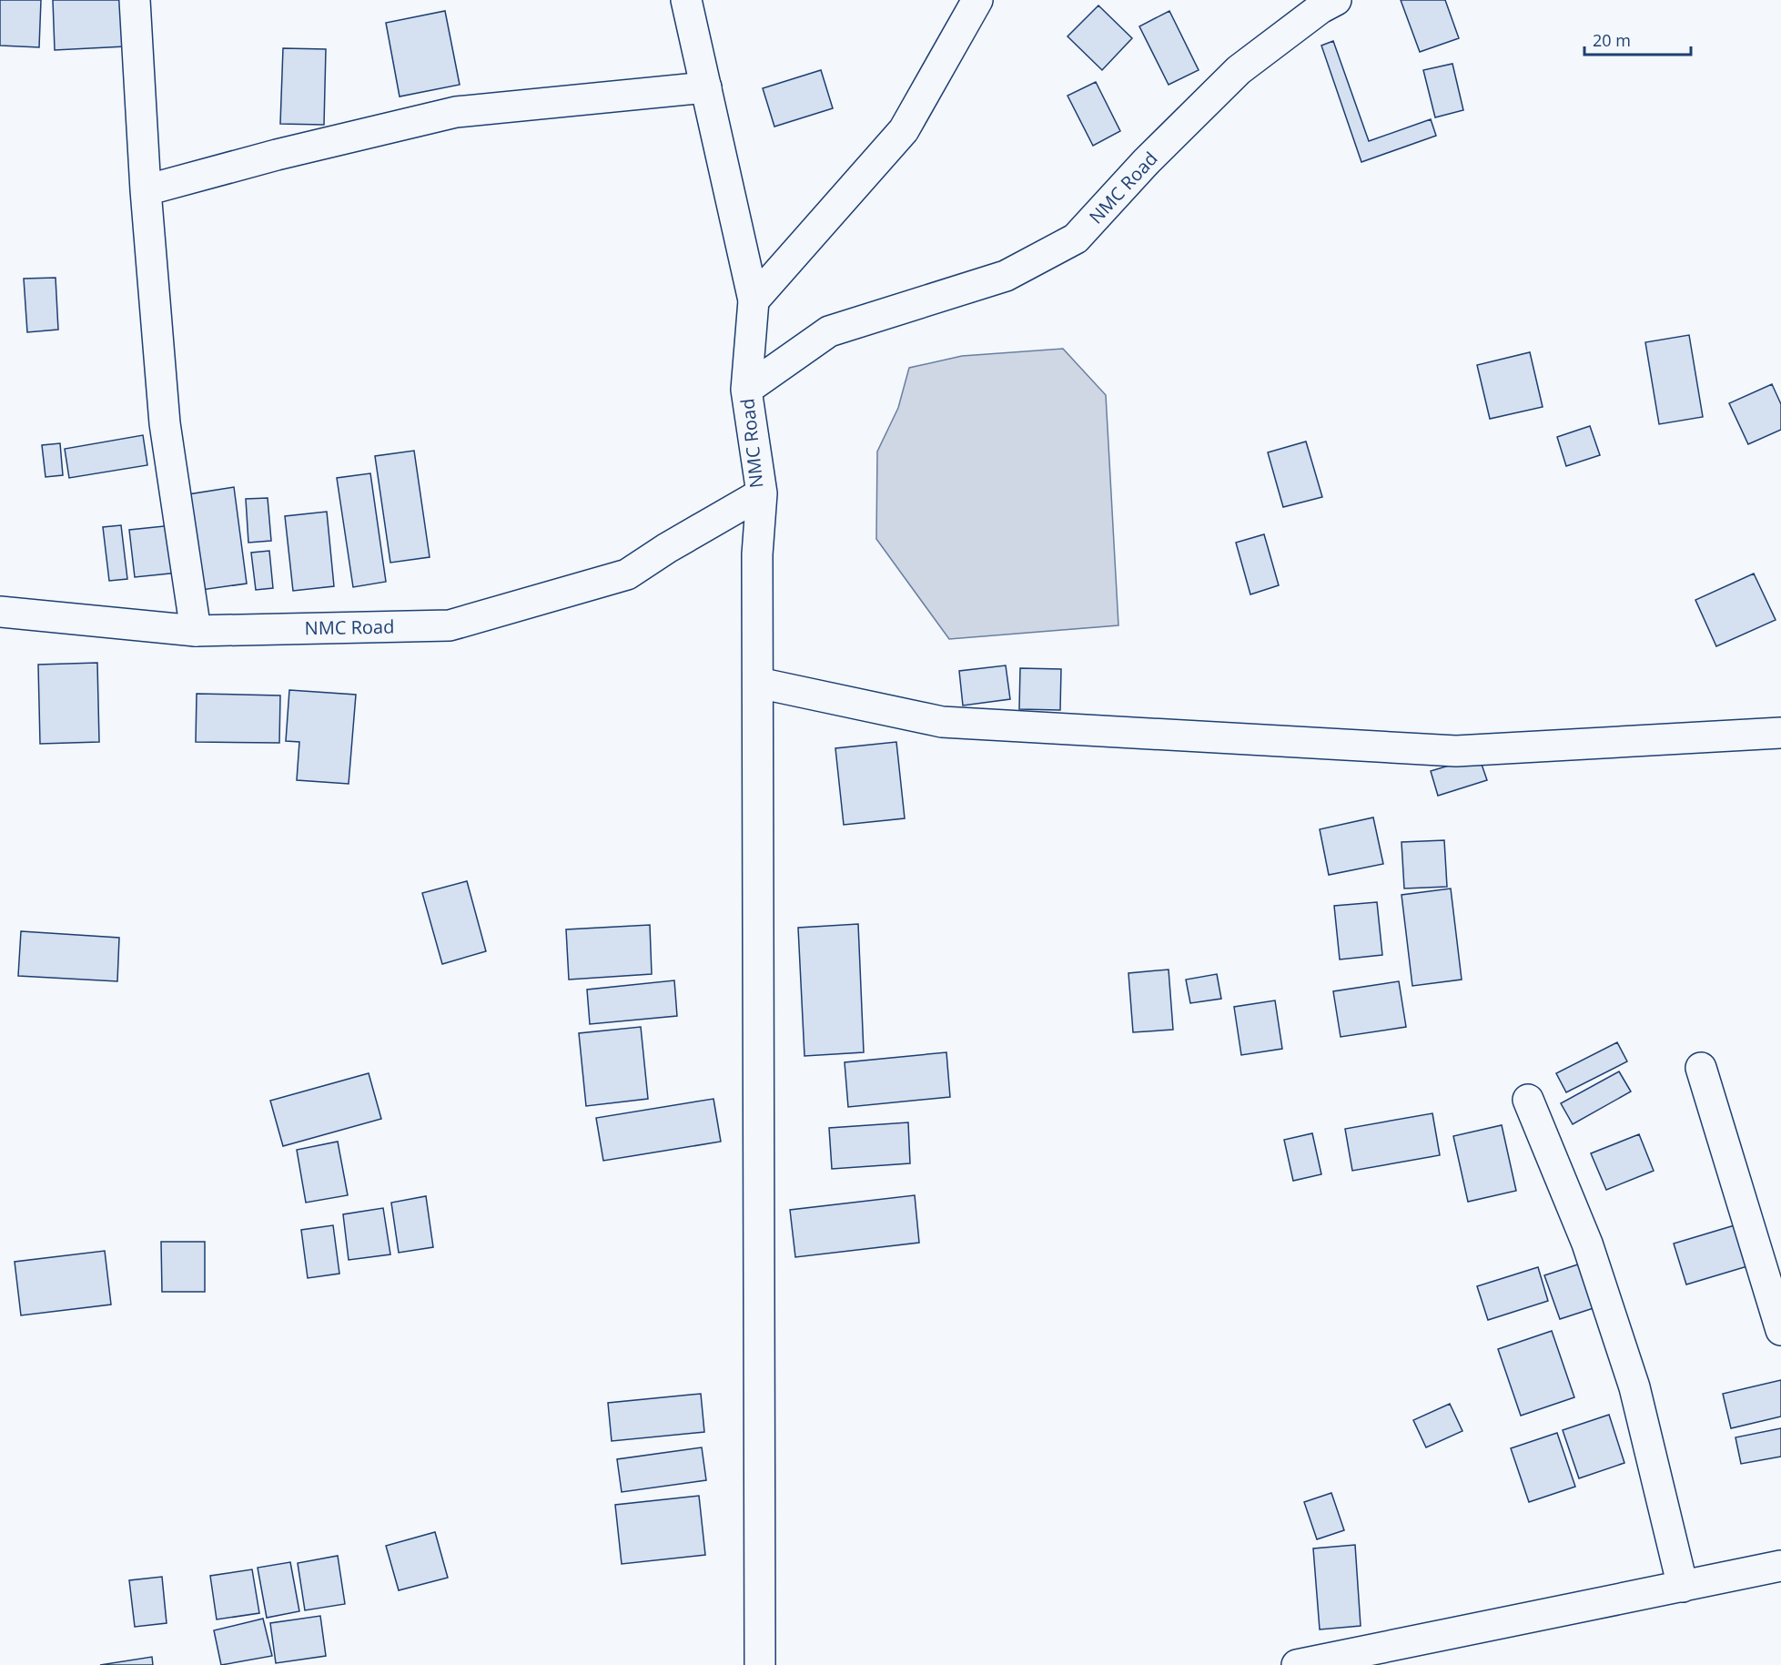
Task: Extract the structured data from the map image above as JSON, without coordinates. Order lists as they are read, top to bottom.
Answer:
{
  "streets": {
    "street": ["NMC Road"]
  },
  "scale_bar": "20 m"
}
